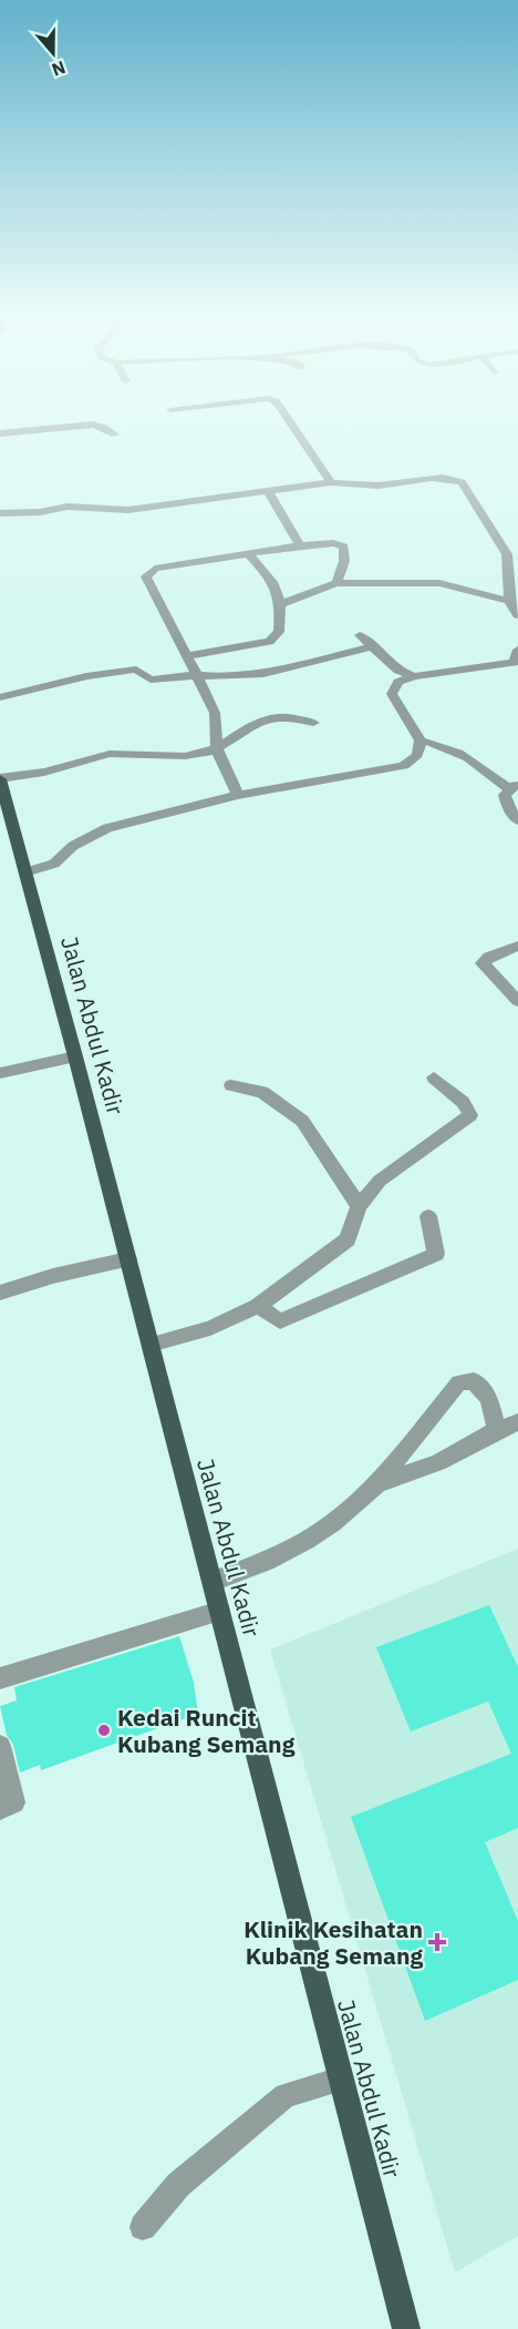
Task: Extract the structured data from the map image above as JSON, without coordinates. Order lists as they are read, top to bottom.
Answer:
{
  "streets": {
    "main road": ["Jalan Abdul Kadir"]
  },
  "places": {
    "other": ["Kedai Runcit Kubang Semang"],
    "health": ["Klinik Kesihatan Kubang Semang"]
  },
  "north": "bottom"
}
